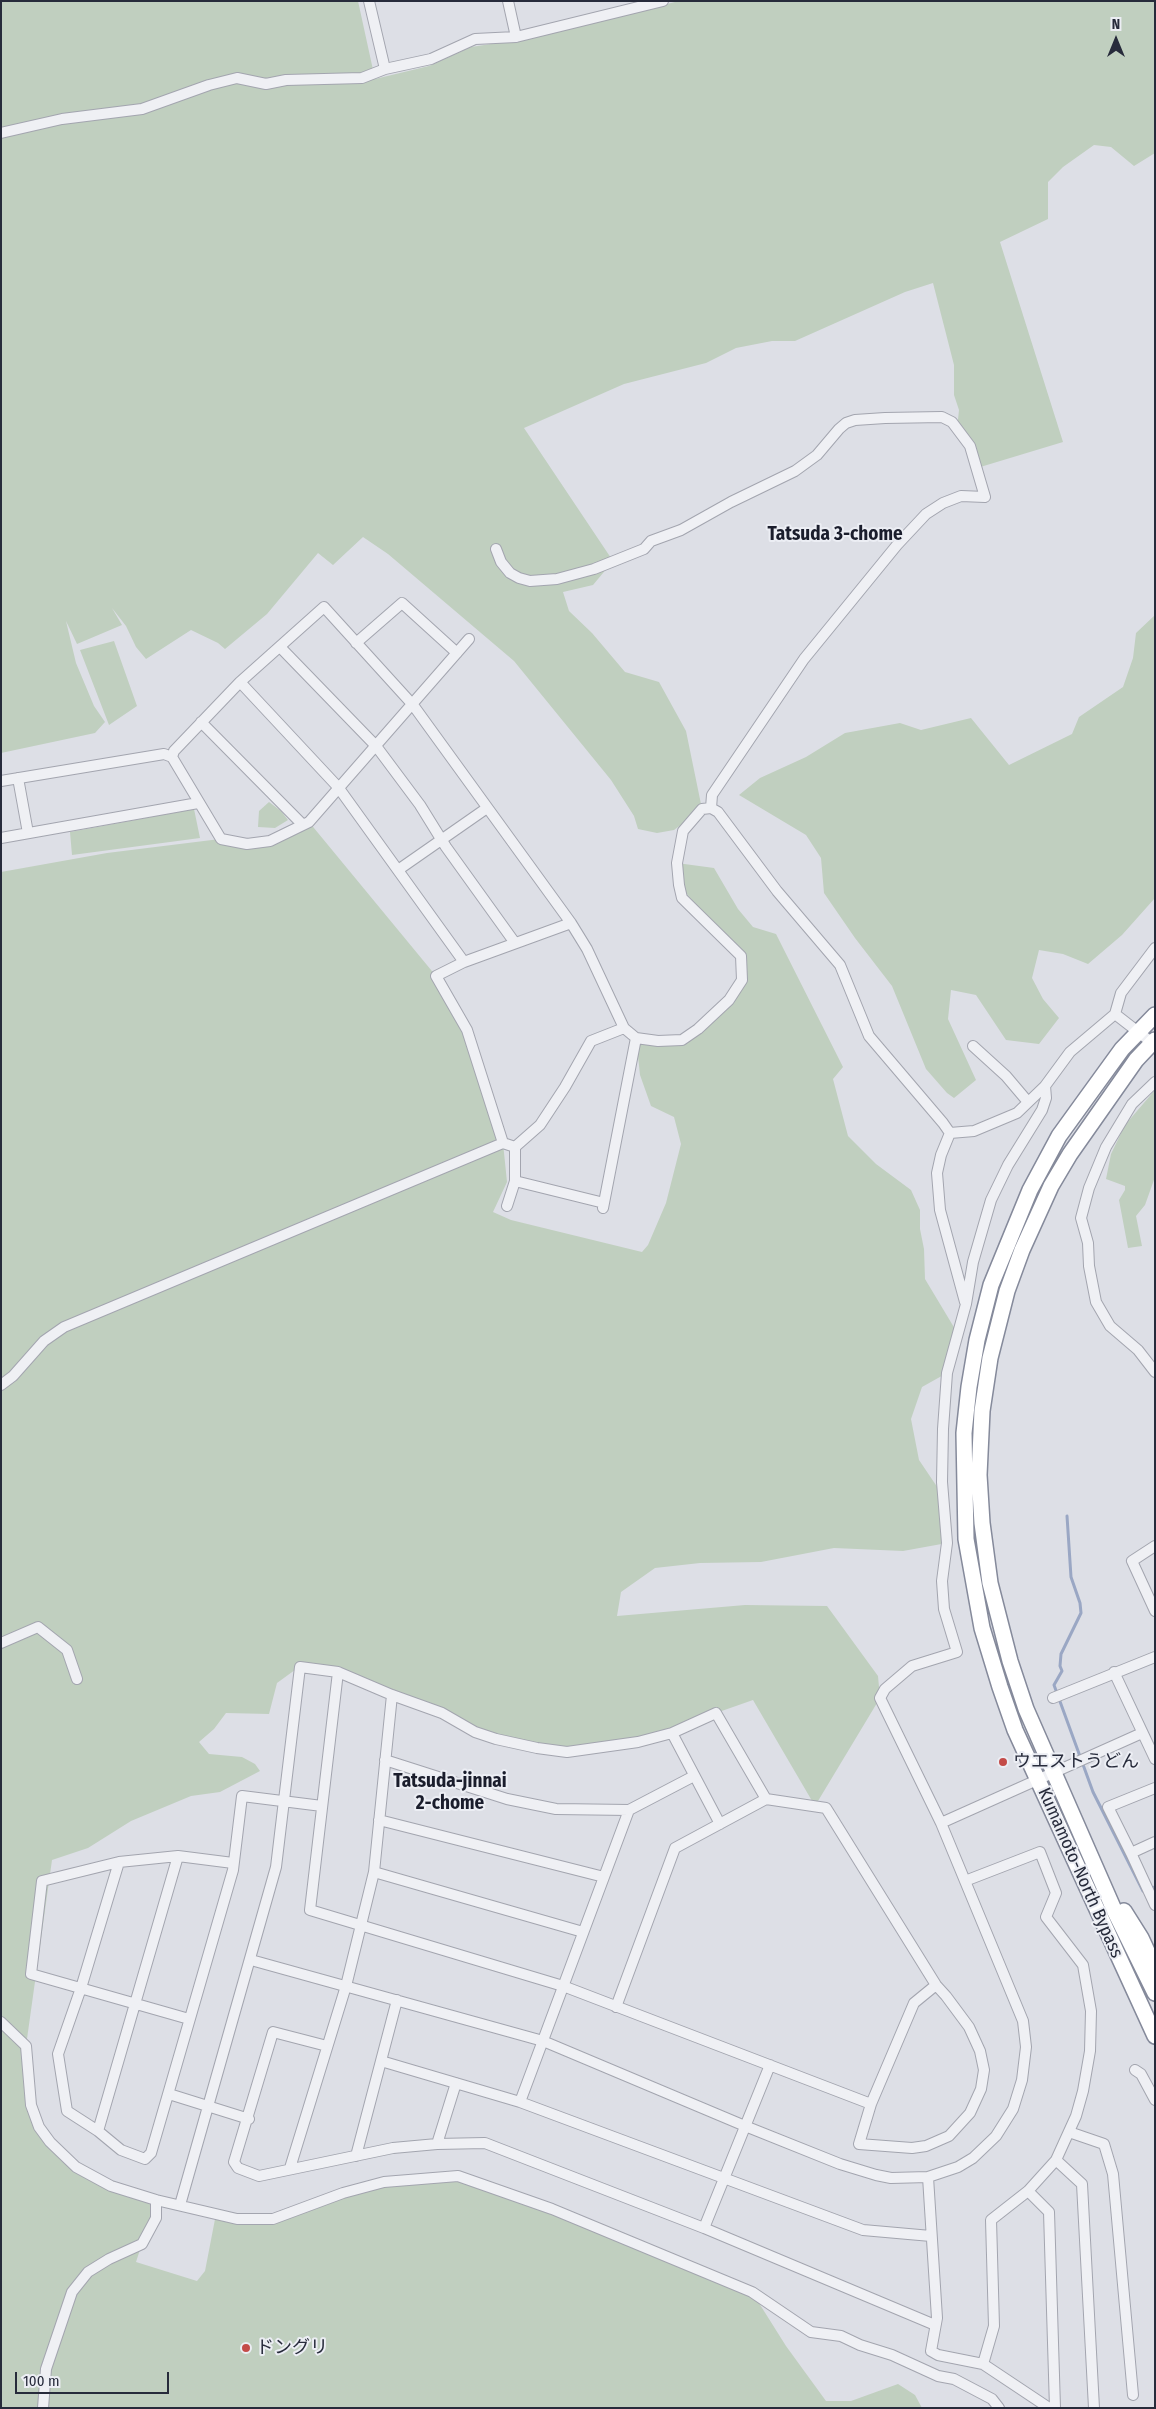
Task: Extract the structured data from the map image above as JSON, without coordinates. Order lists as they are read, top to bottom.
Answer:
{
  "streets": {
    "highway": ["Kumamoto-North Bypass"]
  },
  "districts": ["Tatsuda 3-chome", "Tatsuda-jinnai 2-chome"],
  "places": ["ウエストうどん", "ドングリ"],
  "scale_bar": "100 m",
  "north": "top"
}
